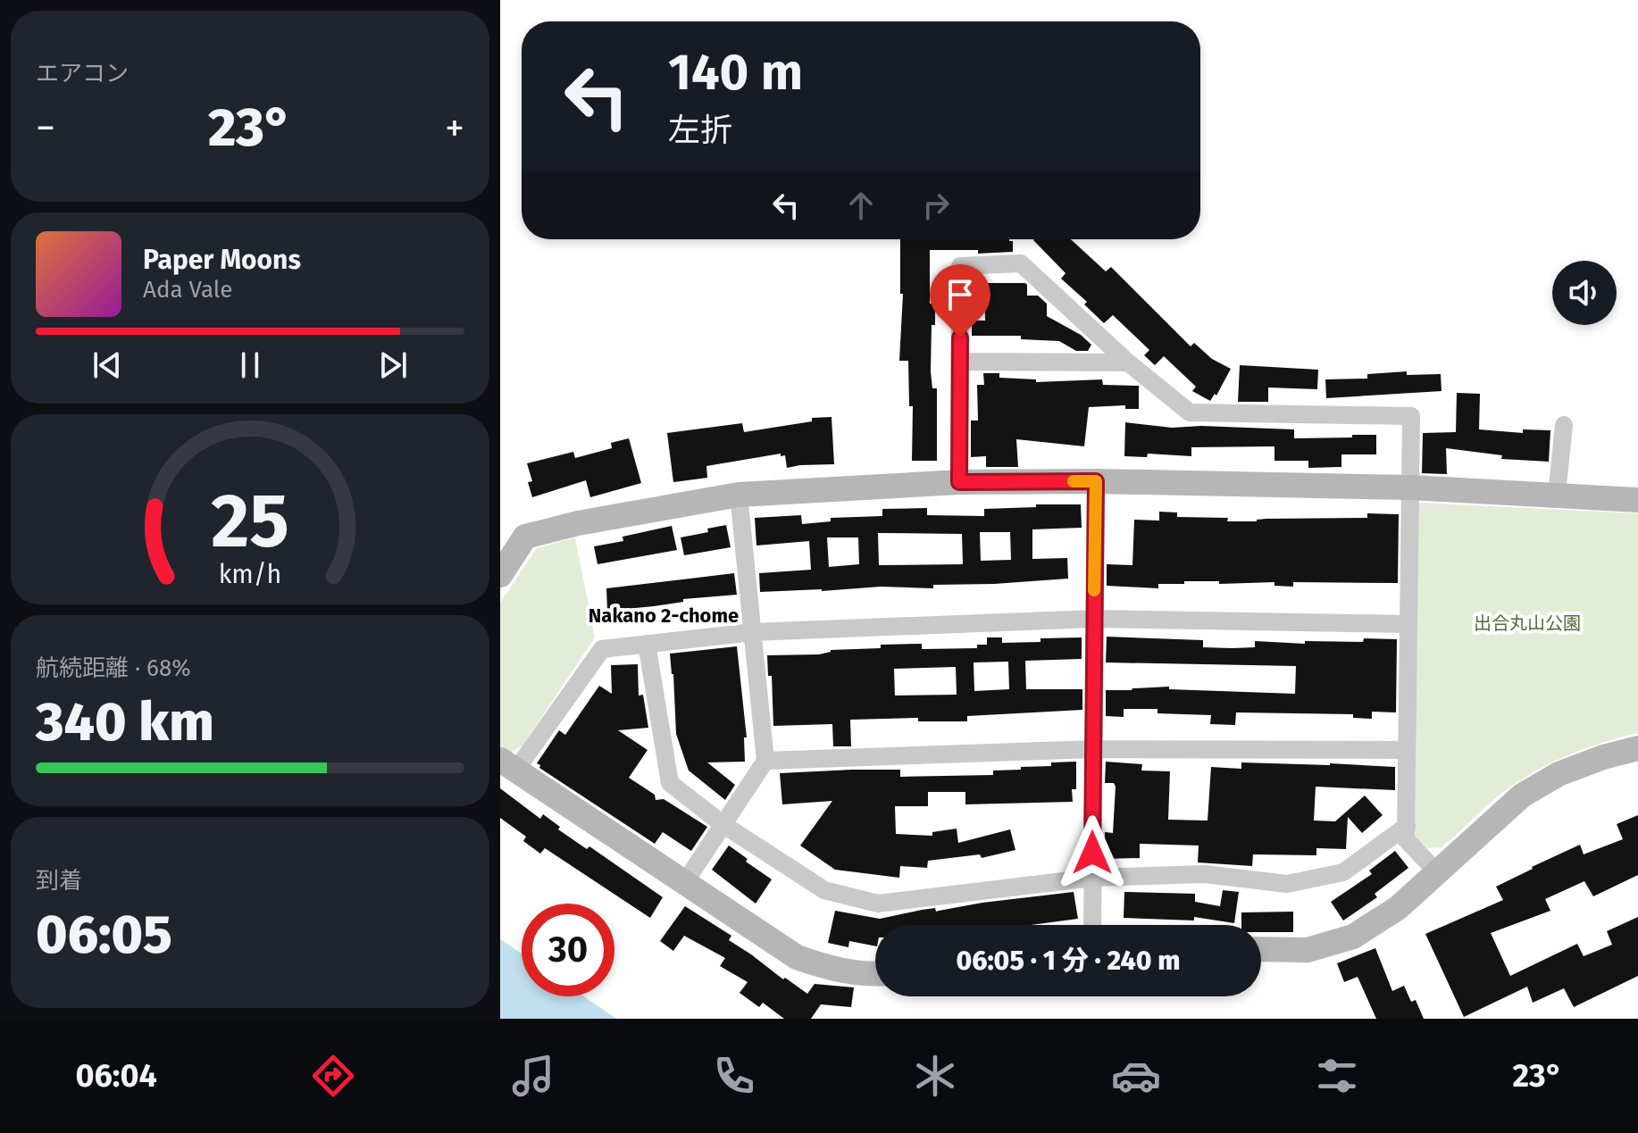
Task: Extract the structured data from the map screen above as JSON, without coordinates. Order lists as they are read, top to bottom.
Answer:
{
  "districts": ["Nakano 2-chome"],
  "parks": ["出合丸山公園"],
  "page": {
    "tile": [
      "エアコン",
      ["航続距離 · 68%", "340 km"],
      ["到着", "06:05"]
    ],
    "turn": ["140 m", "左折"],
    "heat": ["−", "23°", "+"],
    "song": ["Paper Moons", "Ada Vale"],
    "limit": "30",
    "trip": "06:05 · 1 分 · 240 m",
    "tabs": ["06:04", "23°"],
    "gauge": ["25", "km/h"]
  }
}
